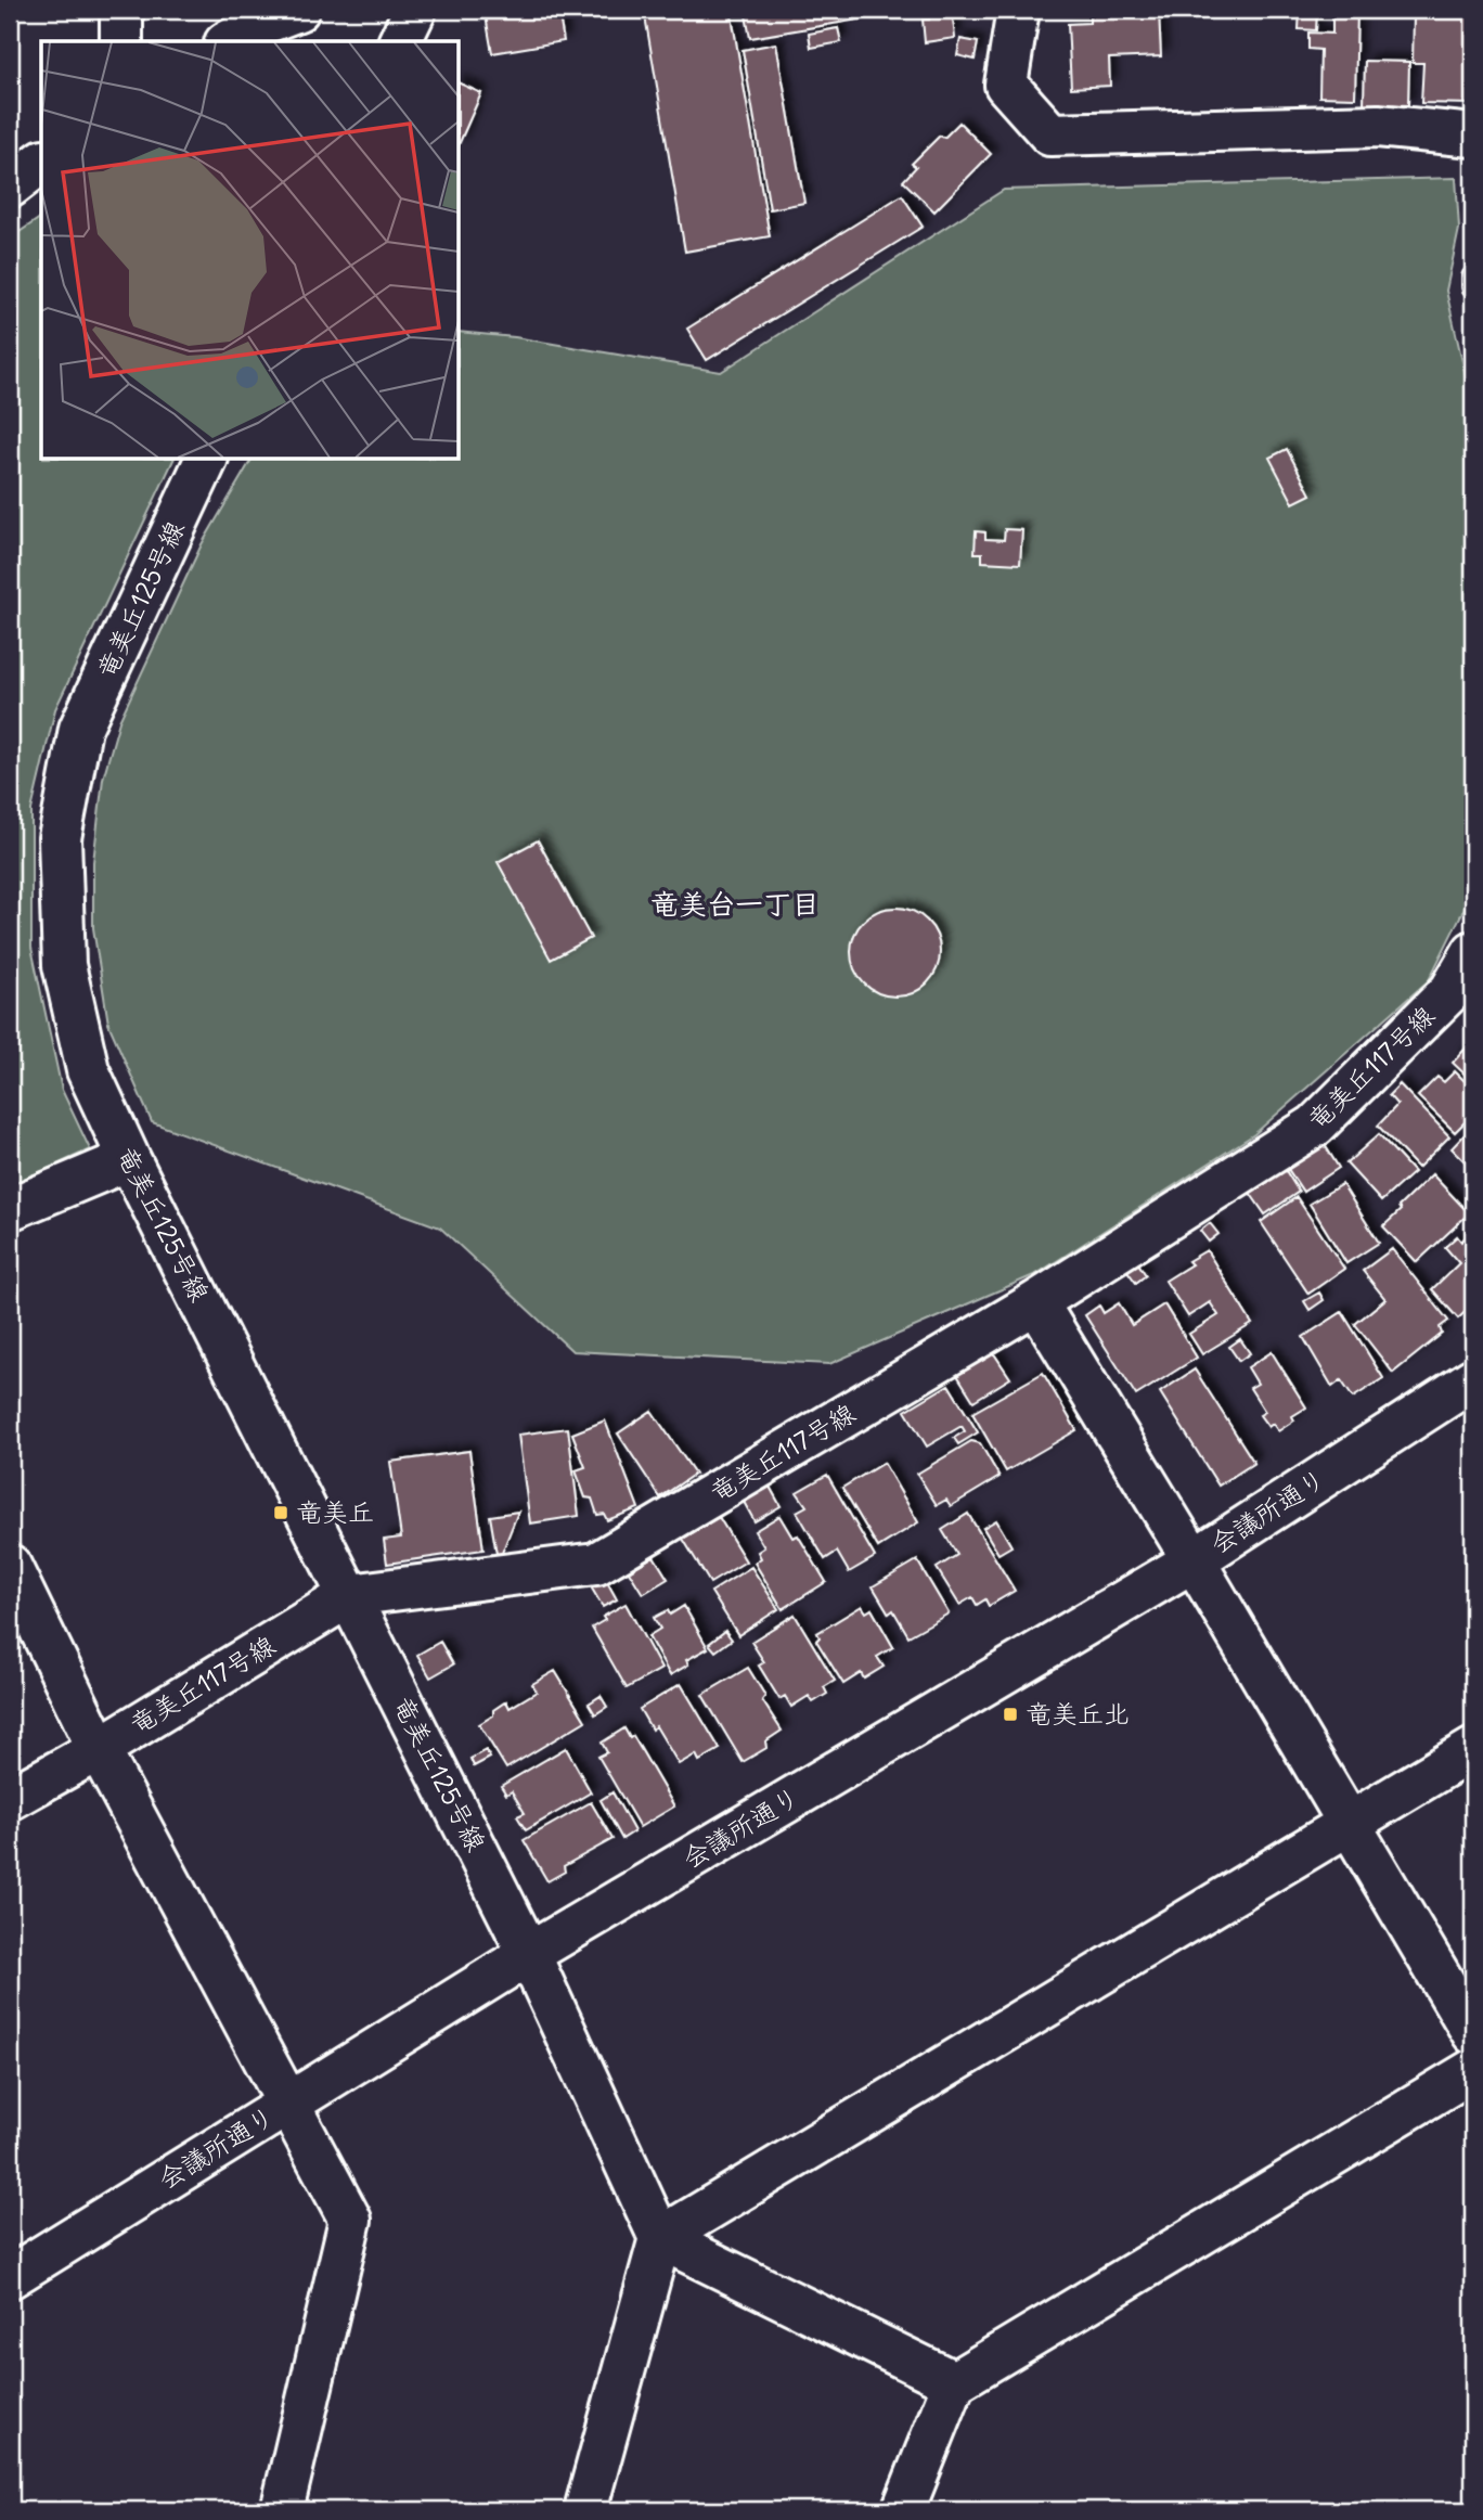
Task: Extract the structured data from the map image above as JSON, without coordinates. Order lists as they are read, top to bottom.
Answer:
{
  "streets": {
    "street": ["竜美丘125号線", "竜美丘117号線", "会議所通り"]
  },
  "crossings": [
    ["竜美丘125号線", "竜美丘117号線"],
    ["竜美丘125号線", "会議所通り"]
  ],
  "districts": ["竜美台一丁目"],
  "places": {
    "transit": ["竜美丘", "竜美丘北"]
  }
}
